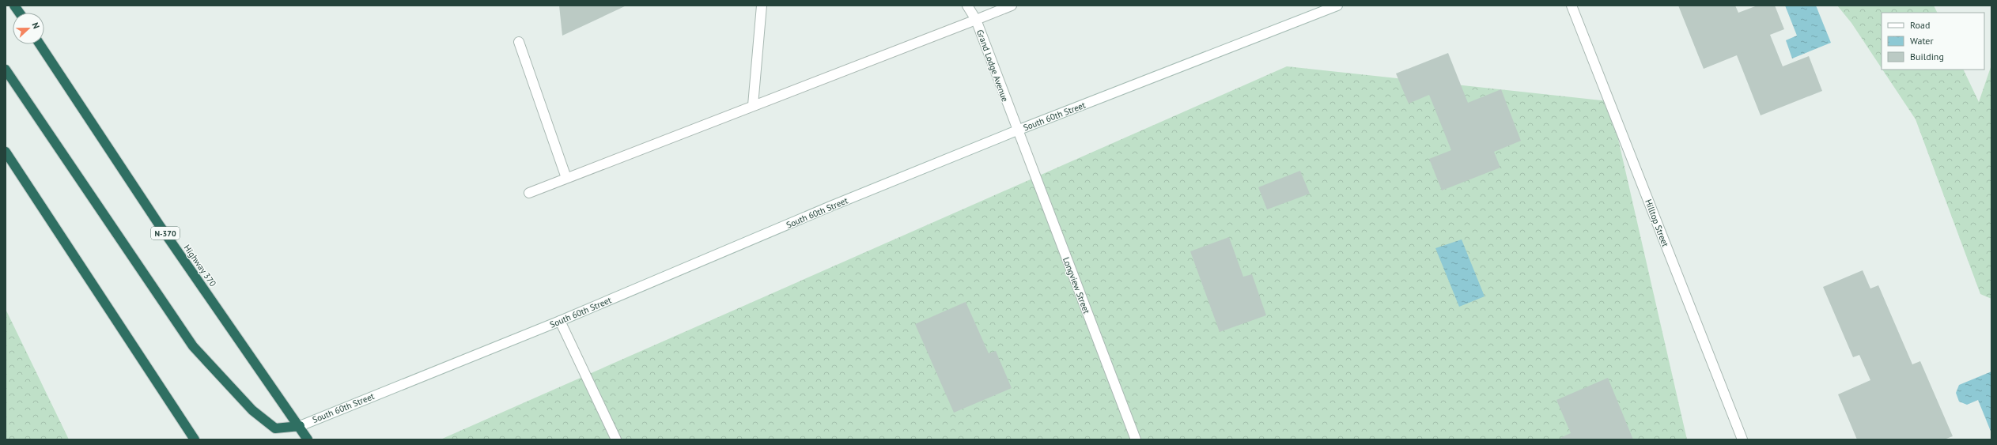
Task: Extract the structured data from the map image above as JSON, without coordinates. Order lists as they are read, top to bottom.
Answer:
{
  "streets": {
    "highway": ["N-370", "Highway 370"],
    "street": [
      "Grand Lodge Avenue",
      "South 60th Street",
      "Hilltop Street",
      "Longview Street"
    ]
  },
  "crossings": [
    ["Grand Lodge Avenue", "South 60th Street"],
    ["Grand Lodge Avenue", "Longview Street"],
    ["South 60th Street", "Highway 370"],
    ["South 60th Street", "Longview Street"]
  ],
  "legend": ["Road", "Water", "Building"],
  "north": "right"
}
